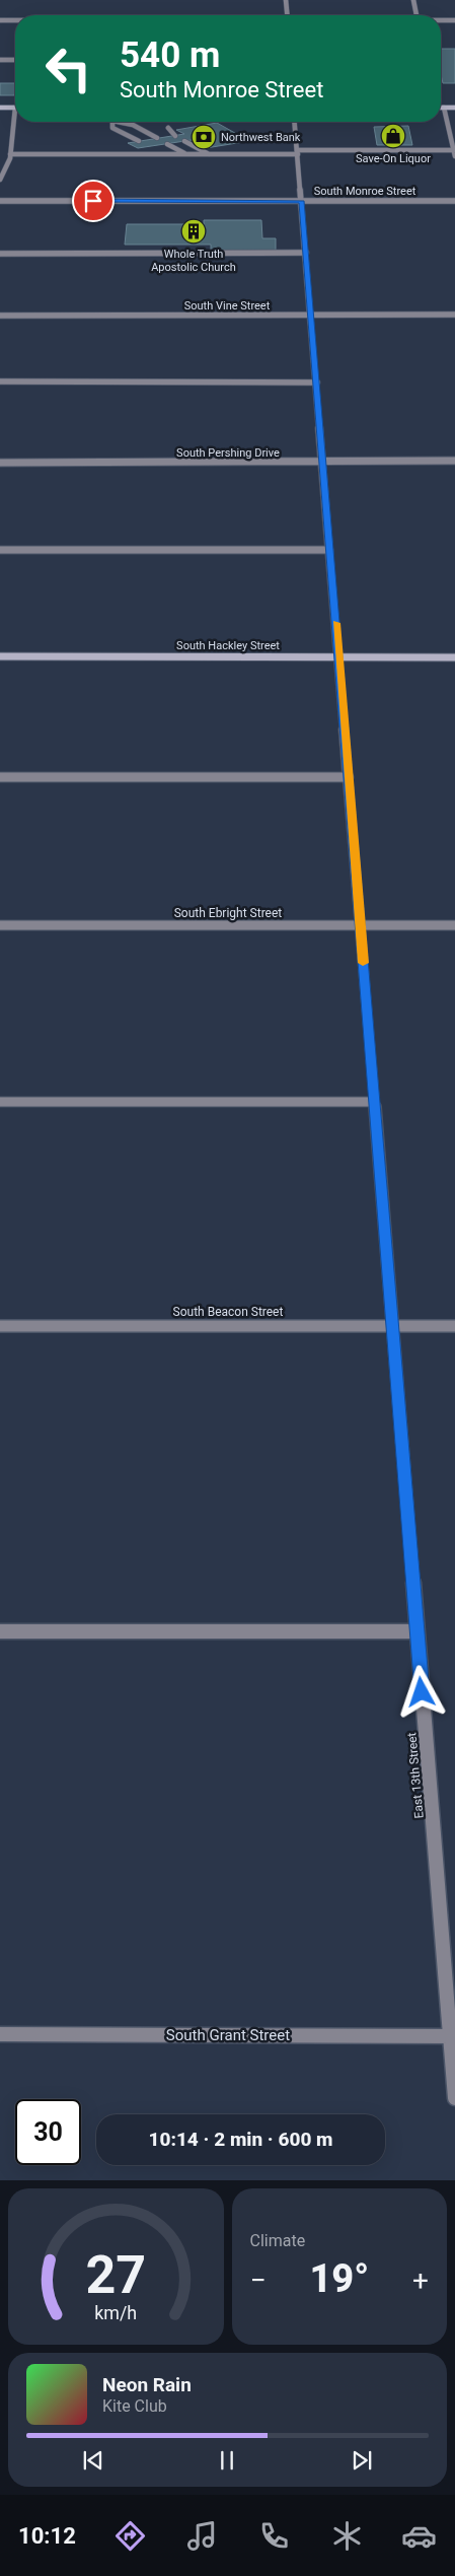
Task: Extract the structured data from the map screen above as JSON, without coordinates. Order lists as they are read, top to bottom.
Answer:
{
  "streets": {
    "street": [
      "South Monroe Street",
      "South Vine Street",
      "South Pershing Drive",
      "South Hackley Street",
      "South Ebright Street",
      "South Beacon Street",
      "East 13th Street",
      "South Grant Street"
    ]
  },
  "crossings": [
    ["South Monroe Street", "East 13th Street"],
    ["South Vine Street", "East 13th Street"],
    ["South Pershing Drive", "East 13th Street"],
    ["South Hackley Street", "East 13th Street"],
    ["South Ebright Street", "East 13th Street"],
    ["South Beacon Street", "East 13th Street"],
    ["East 13th Street", "South Grant Street"]
  ],
  "places": {
    "shop": ["Save-On Liquor"],
    "bank": ["Northwest Bank"],
    "building": ["Whole Truth Apostolic Church"]
  },
  "page": {
    "turn": ["540 m", "South Monroe Street"],
    "limit": "30",
    "trip": "10:14 · 2 min · 600 m",
    "tile": "Climate",
    "heat": ["−", "19°", "+"],
    "song": ["Neon Rain", "Kite Club"],
    "tabs": "10:12",
    "gauge": ["27", "km/h"]
  }
}
